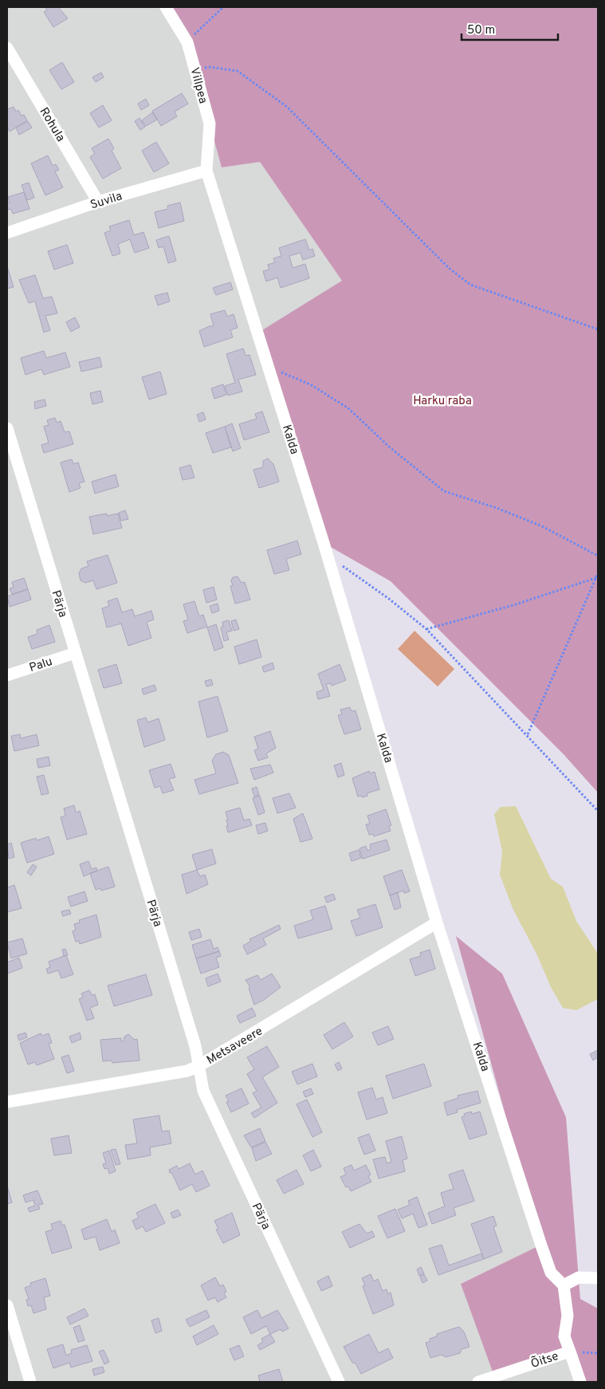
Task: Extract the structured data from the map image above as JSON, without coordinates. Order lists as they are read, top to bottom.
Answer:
{
  "streets": {
    "street": [
      "Villpea",
      "Rohula",
      "Suvila",
      "Kalda",
      "Pärja",
      "Palu",
      "Metsaveere",
      "Õitse"
    ]
  },
  "crossings": [
    ["Villpea", "Suvila"],
    ["Villpea", "Kalda"],
    ["Rohula", "Suvila"],
    ["Suvila", "Kalda"],
    ["Kalda", "Metsaveere"],
    ["Kalda", "Õitse"],
    ["Pärja", "Palu"],
    ["Pärja", "Metsaveere"]
  ],
  "parks": ["Harku raba"],
  "scale_bar": "50 m"
}
